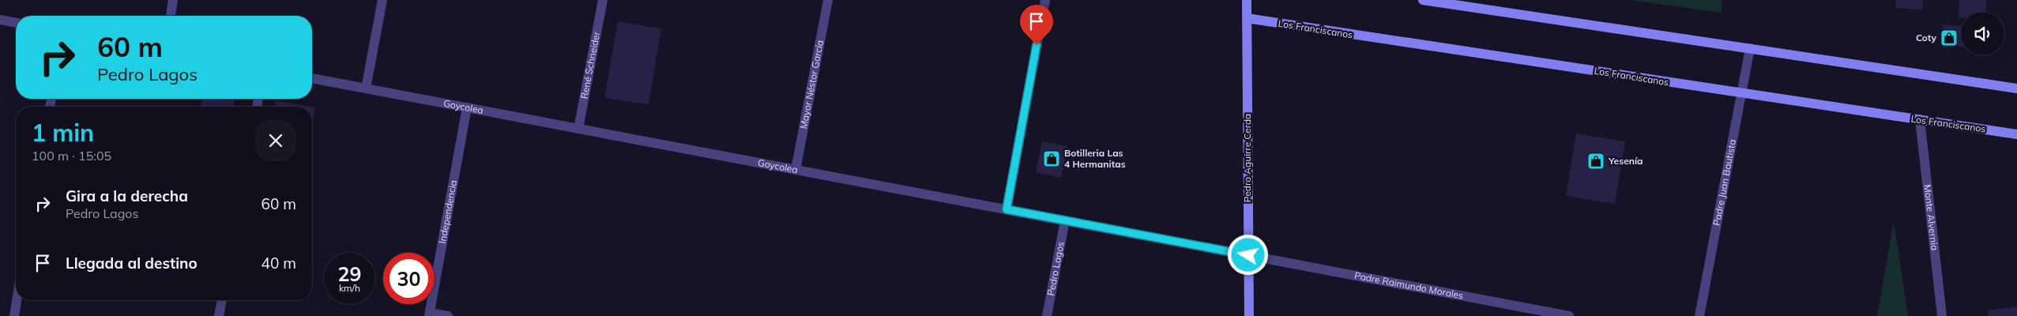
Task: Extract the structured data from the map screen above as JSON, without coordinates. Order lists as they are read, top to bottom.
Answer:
{
  "streets": {
    "street": [
      "Los Franciscanos",
      "René Schneider",
      "Mayor Néstor García",
      "Goycolea",
      "Pedro Aguirre Cerda",
      "Padre Juan Bautista",
      "Independencia",
      "Monte Alvernia",
      "Pedro Lagos",
      "Padre Raimundo Morales"
    ]
  },
  "crossings": [
    ["Los Franciscanos", "Pedro Aguirre Cerda"],
    ["Los Franciscanos", "Padre Juan Bautista"],
    ["Los Franciscanos", "Monte Alvernia"],
    ["René Schneider", "Goycolea"],
    ["Mayor Néstor García", "Goycolea"],
    ["Goycolea", "Pedro Aguirre Cerda"],
    ["Goycolea", "Independencia"],
    ["Goycolea", "Pedro Lagos"],
    ["Goycolea", "Padre Raimundo Morales"],
    ["Pedro Aguirre Cerda", "Padre Raimundo Morales"]
  ],
  "places": {
    "shop": ["Coty", "Botilleria Las 4 Hermanitas", "Yesenía"]
  },
  "page": {
    "turn": ["60 m", "Pedro Lagos"],
    "heading": ["1 min", "100 m · 15:05"],
    "list": [
      {
        "name": "Gira a la derecha",
        "note": "Pedro Lagos",
        "value": "60 m"
      },
      {
        "name": "Llegada al destino",
        "value": "40 m"
      }
    ],
    "speed": "29 km/h",
    "limit": "30"
  }
}
